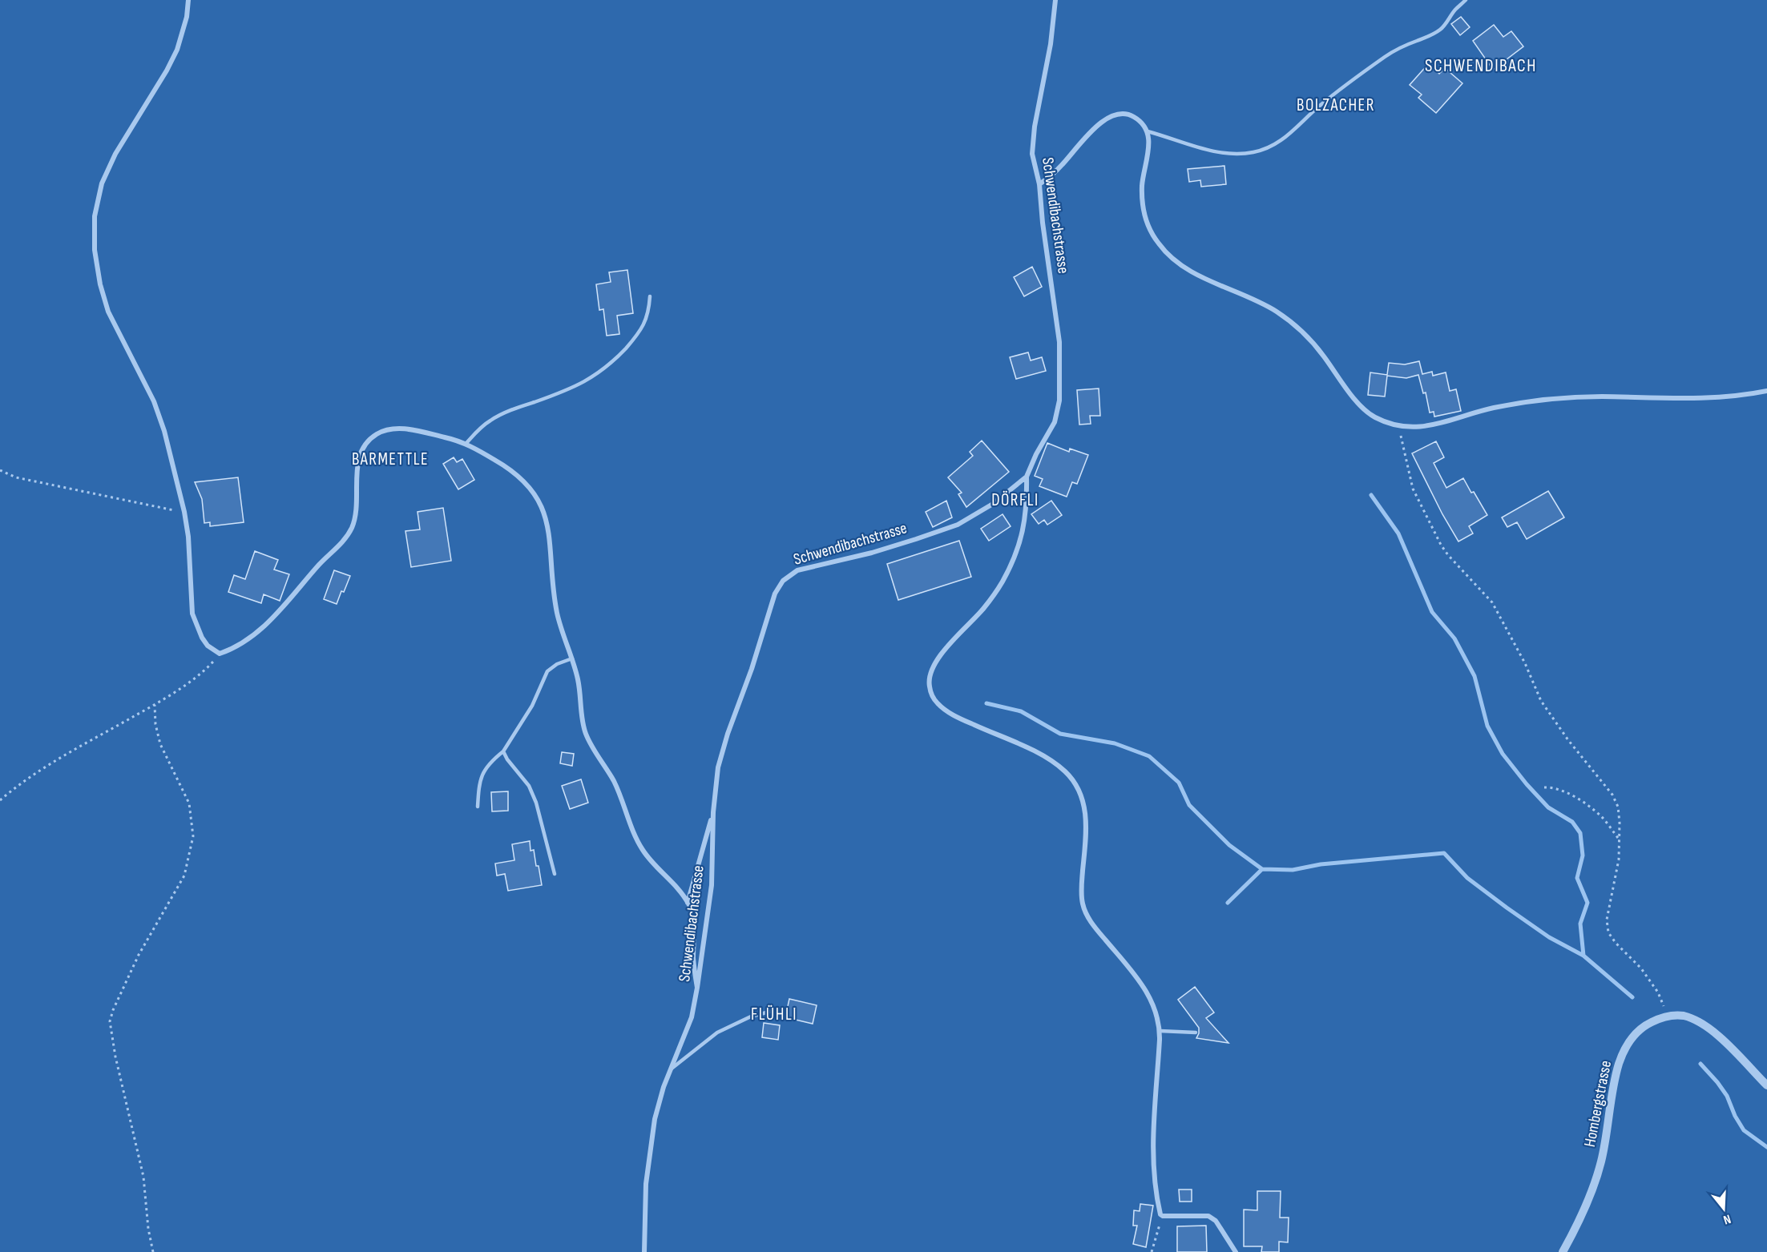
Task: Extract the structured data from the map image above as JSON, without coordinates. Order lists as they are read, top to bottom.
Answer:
{
  "streets": {
    "street": ["Schwendibachstrasse", "Hombergstrasse"]
  },
  "districts": [
    "SCHWENDIBACH",
    "BOLZACHER",
    "BARMETTLE",
    "DÖRFLI",
    "FLÜHLI"
  ],
  "north": "bottom"
}
